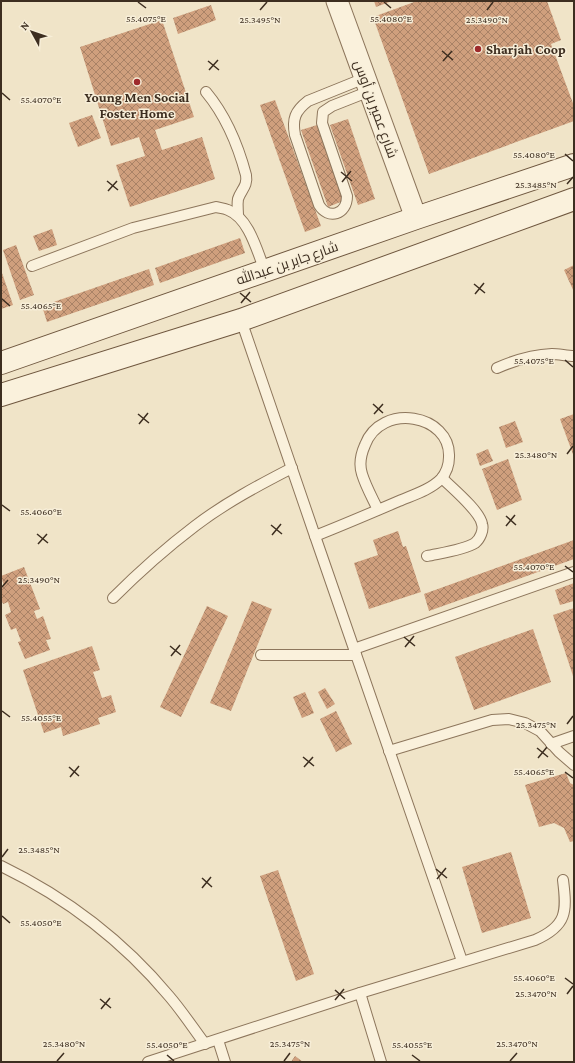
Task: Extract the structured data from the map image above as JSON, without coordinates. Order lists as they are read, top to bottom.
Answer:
{
  "streets": {
    "street": ["شارع عمير بن أوس", "شارع جابر بن عبدالله"]
  },
  "crossings": [
    ["شارع عمير بن أوس", "شارع جابر بن عبدالله"]
  ],
  "places": ["Sharjah Coop", "Young Men Social Foster Home"],
  "north": "top left",
  "coordinates": [
    "55.4075°E",
    "55.4080°E",
    "25.3495°N",
    "25.3490°N",
    "55.4070°E",
    "25.3485°N",
    "55.4065°E",
    "25.3480°N",
    "55.4060°E",
    "55.4055°E",
    "25.3475°N",
    "55.4050°E",
    "25.3470°N"
  ]
}
